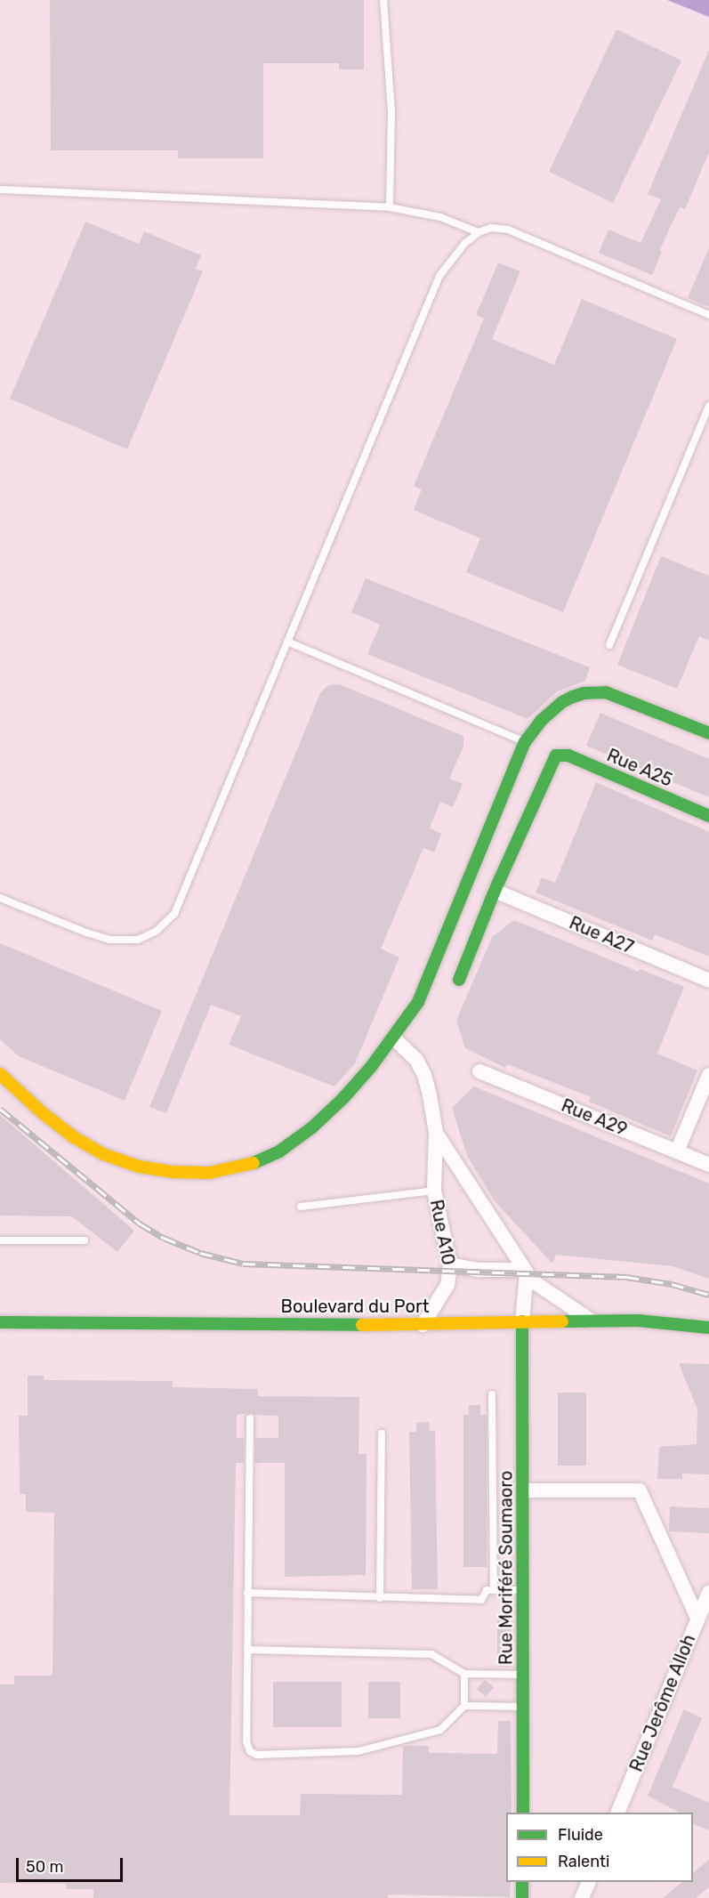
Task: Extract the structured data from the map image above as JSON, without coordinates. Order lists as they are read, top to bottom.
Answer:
{
  "streets": {
    "street": [
      "Rue A25",
      "Rue A27",
      "Rue A29",
      "Rue A10",
      "Boulevard du Port",
      "Rue Moriféré Soumaoro",
      "Rue Jerôme Alloh"
    ]
  },
  "crossings": [
    ["Rue A25", "Rue A27"],
    ["Rue A10", "Boulevard du Port"],
    ["Boulevard du Port", "Rue Moriféré Soumaoro"]
  ],
  "legend": ["Fluide", "Ralenti"],
  "scale_bar": "50 m"
}
